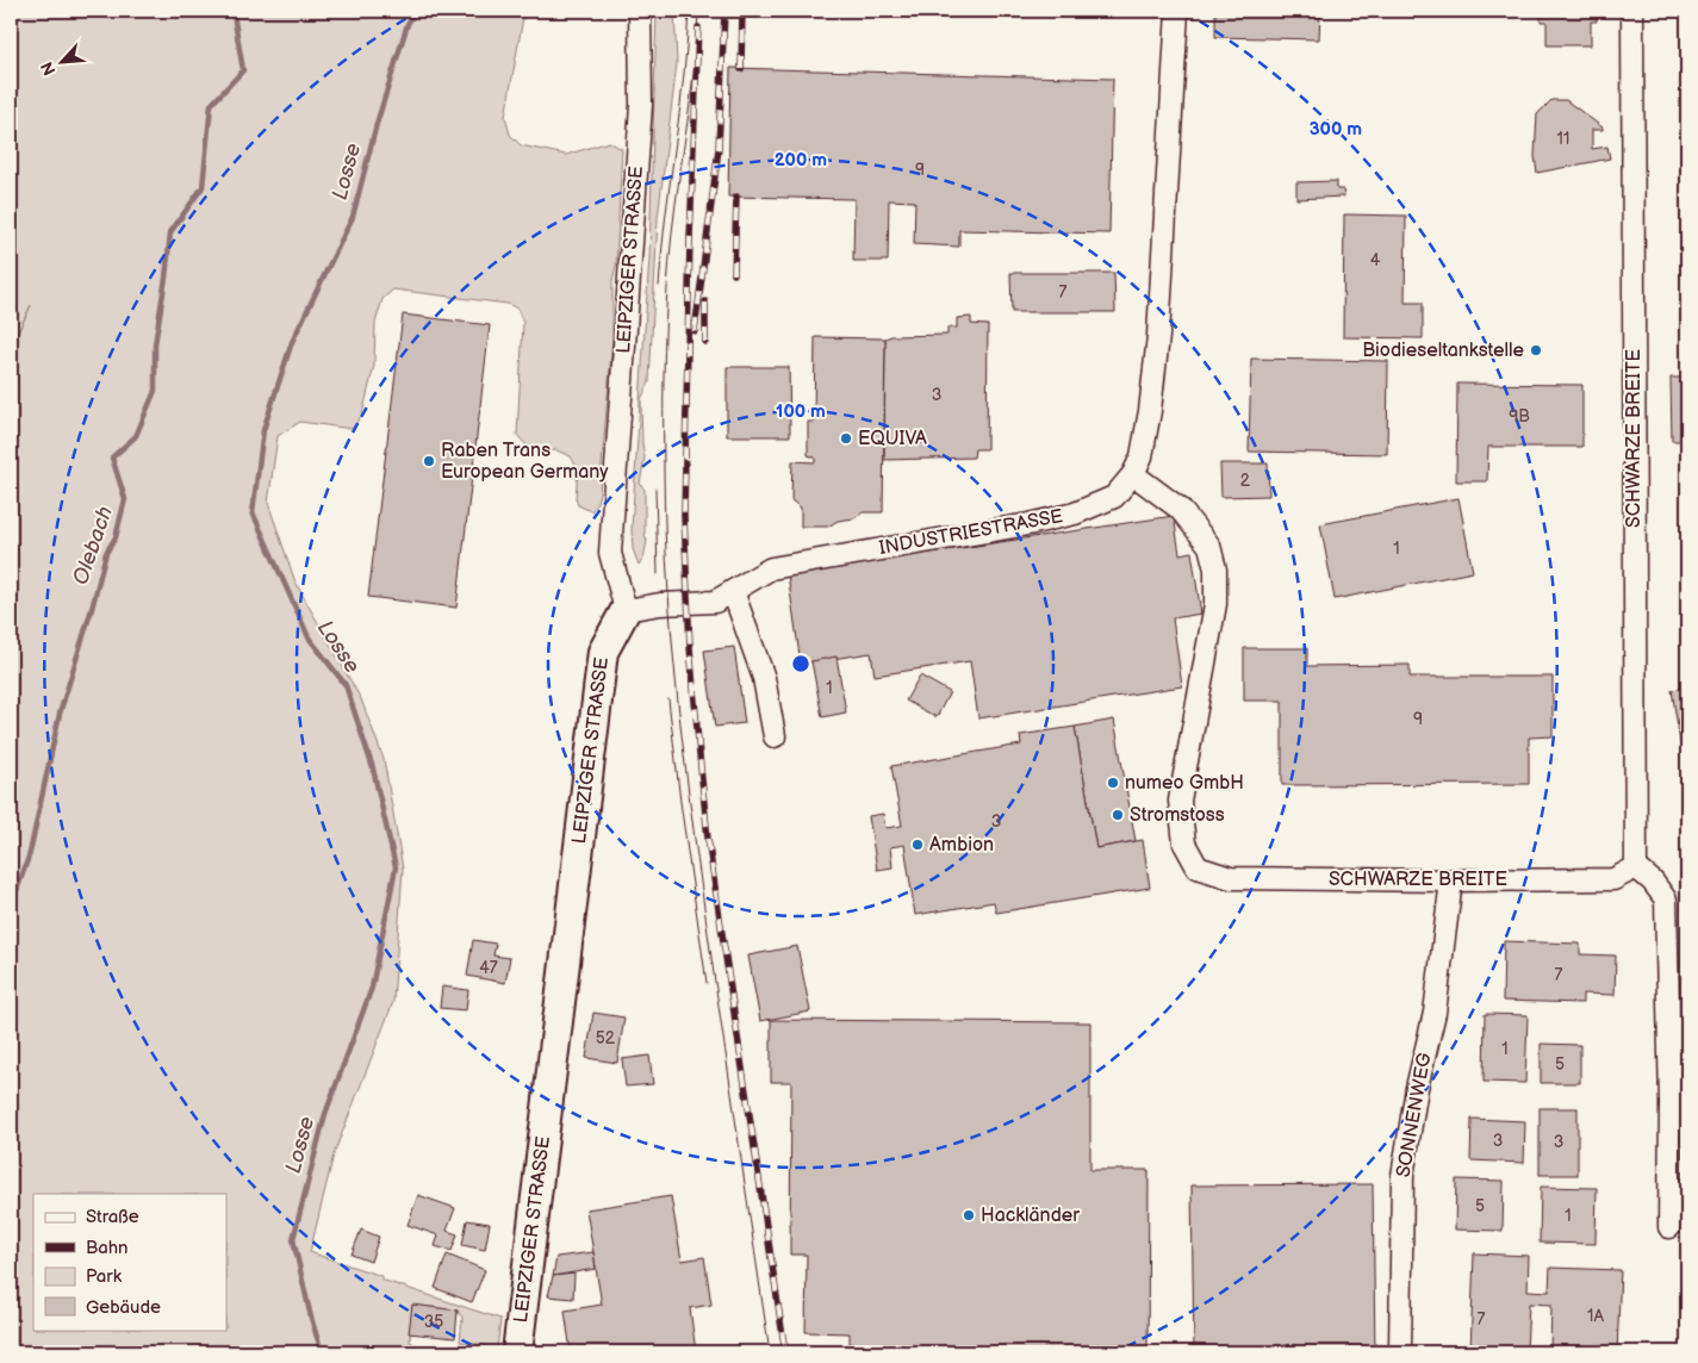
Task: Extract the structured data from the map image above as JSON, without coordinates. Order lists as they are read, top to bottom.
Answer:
{
  "streets": {
    "street": [
      "LEIPZIGER STRASSE",
      "SCHWARZE BREITE",
      "INDUSTRIESTRASSE",
      "SONNENWEG"
    ]
  },
  "crossings": [
    ["LEIPZIGER STRASSE", "INDUSTRIESTRASSE"],
    ["SCHWARZE BREITE", "INDUSTRIESTRASSE"],
    ["SCHWARZE BREITE", "SONNENWEG"]
  ],
  "water": ["Losse", "Olebach"],
  "places": [
    "Biodieseltankstelle",
    "EQUIVA",
    "Raben Trans European Germany",
    "numeo GmbH",
    "Stromstoss",
    "Ambion",
    "Hackländer"
  ],
  "house_numbers": [
    "11",
    "9",
    "4",
    "7",
    "3",
    "9B",
    "2",
    "1",
    "1",
    "9",
    "3",
    "47",
    "7",
    "52",
    "1",
    "5",
    "3",
    "3",
    "5",
    "1",
    "1A",
    "7",
    "35"
  ],
  "legend": [
    "Straße",
    "Bahn",
    "Park",
    "Gebäude"
  ],
  "north": "bottom left",
  "rings": ["300 m", "200 m", "100 m"]
}
